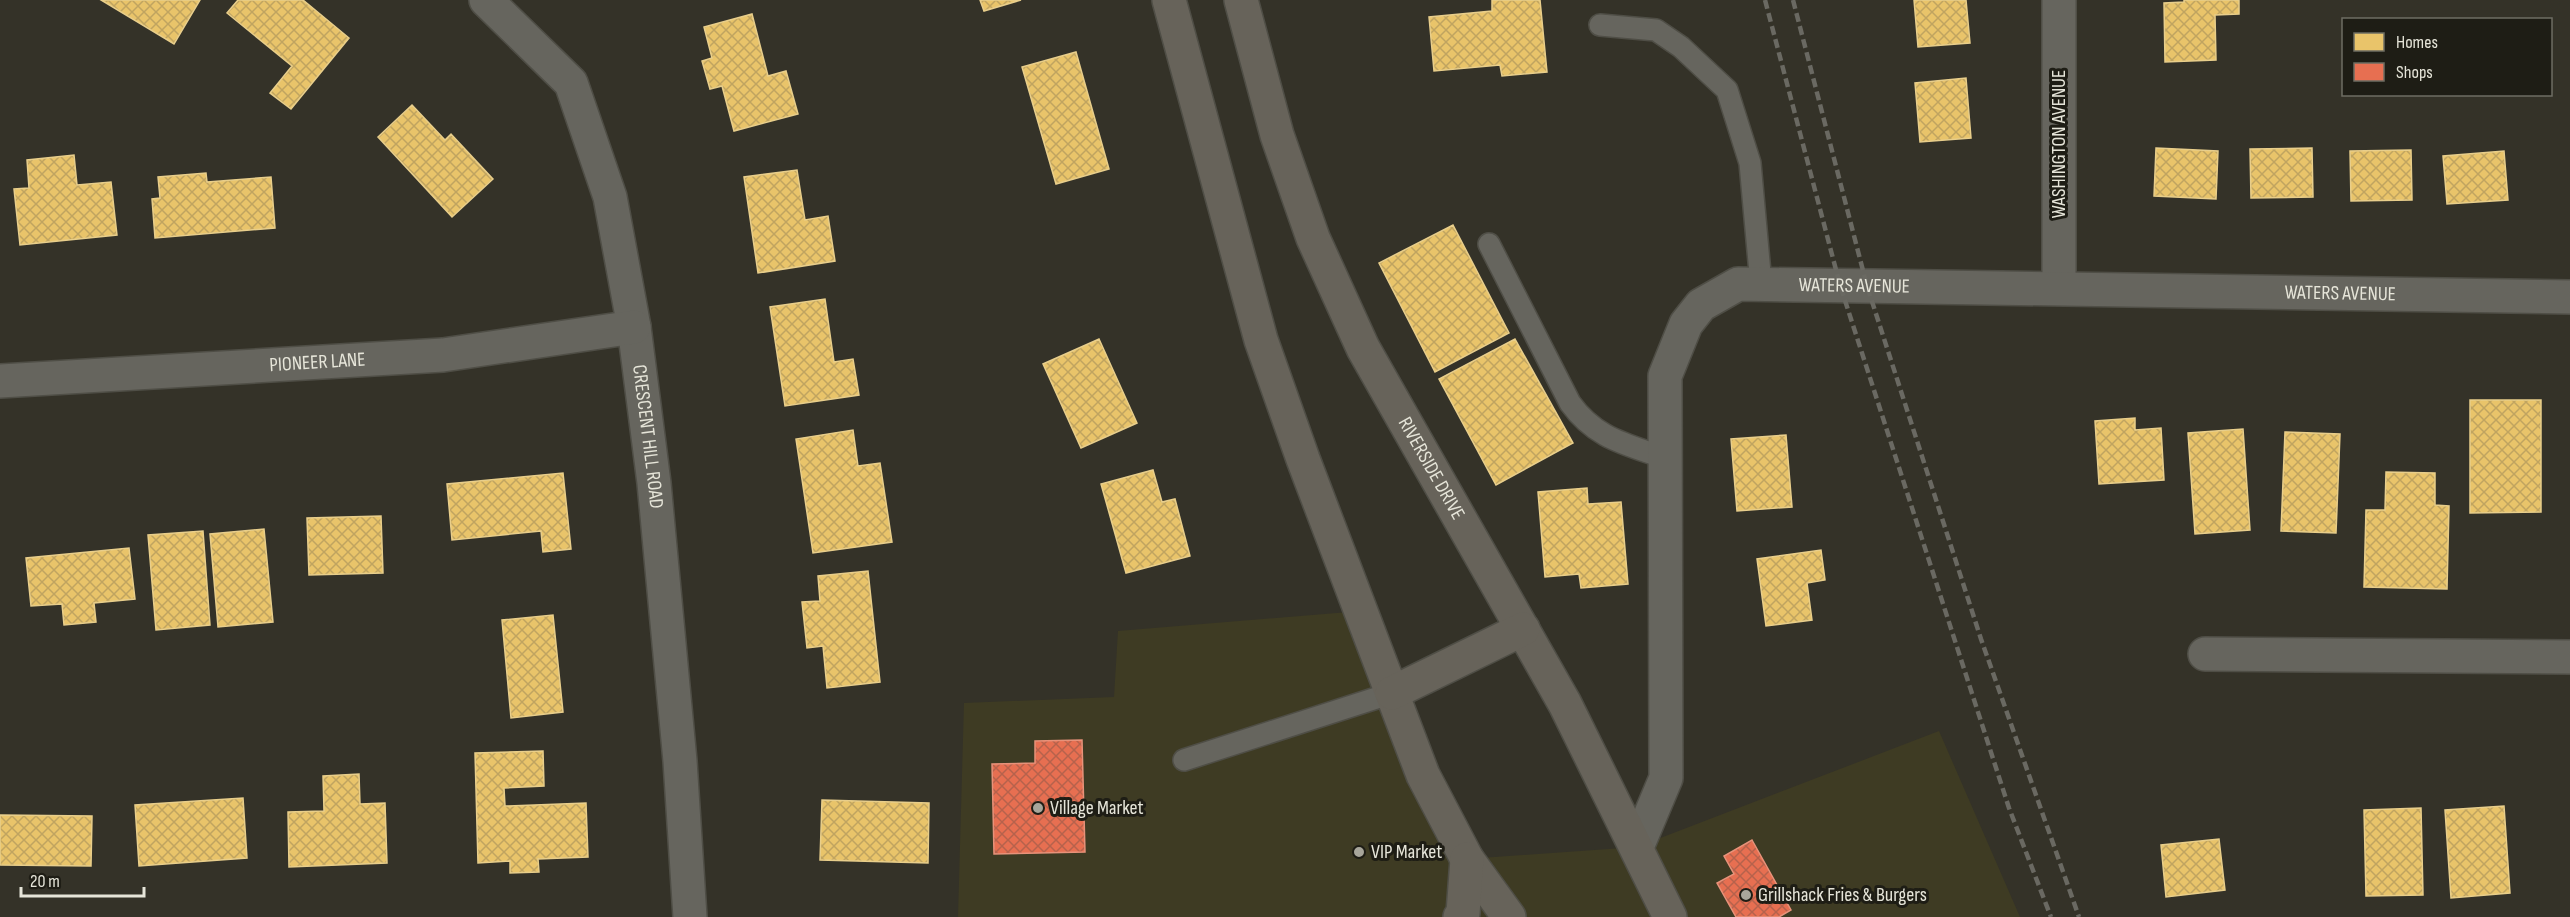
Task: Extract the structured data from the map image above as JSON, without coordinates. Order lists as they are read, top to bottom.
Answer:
{
  "streets": {
    "street": [
      "WASHINGTON AVENUE",
      "WATERS AVENUE",
      "PIONEER LANE",
      "CRESCENT HILL ROAD",
      "RIVERSIDE DRIVE"
    ]
  },
  "crossings": [
    ["WASHINGTON AVENUE", "WATERS AVENUE"],
    ["WATERS AVENUE", "RIVERSIDE DRIVE"],
    ["PIONEER LANE", "CRESCENT HILL ROAD"]
  ],
  "places": ["Village Market", "VIP Market", "Grillshack Fries & Burgers"],
  "legend": ["Homes", "Shops"],
  "scale_bar": "20 m"
}
